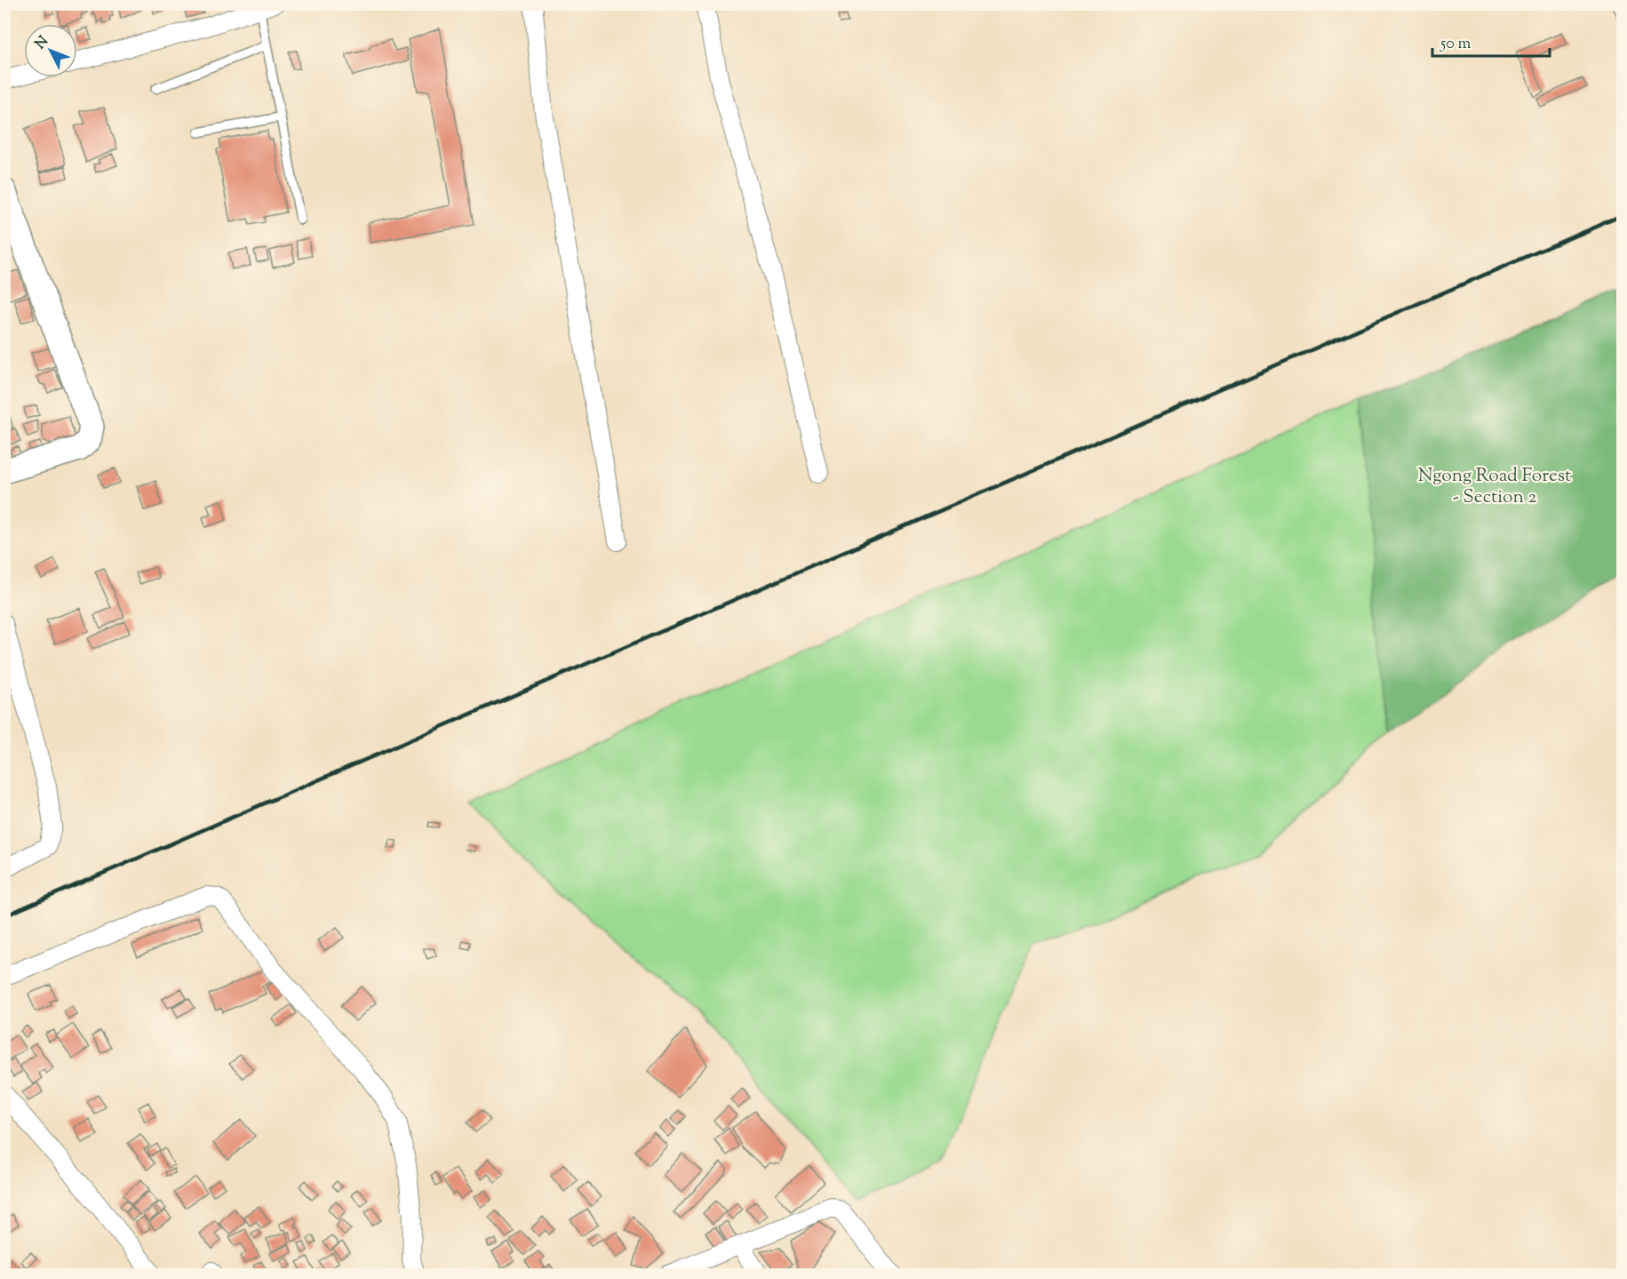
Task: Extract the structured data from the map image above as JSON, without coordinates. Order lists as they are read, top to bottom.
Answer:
{
  "parks": ["Ngong Road Forest - Section 2"],
  "scale_bar": "50 m",
  "north": "top left"
}
